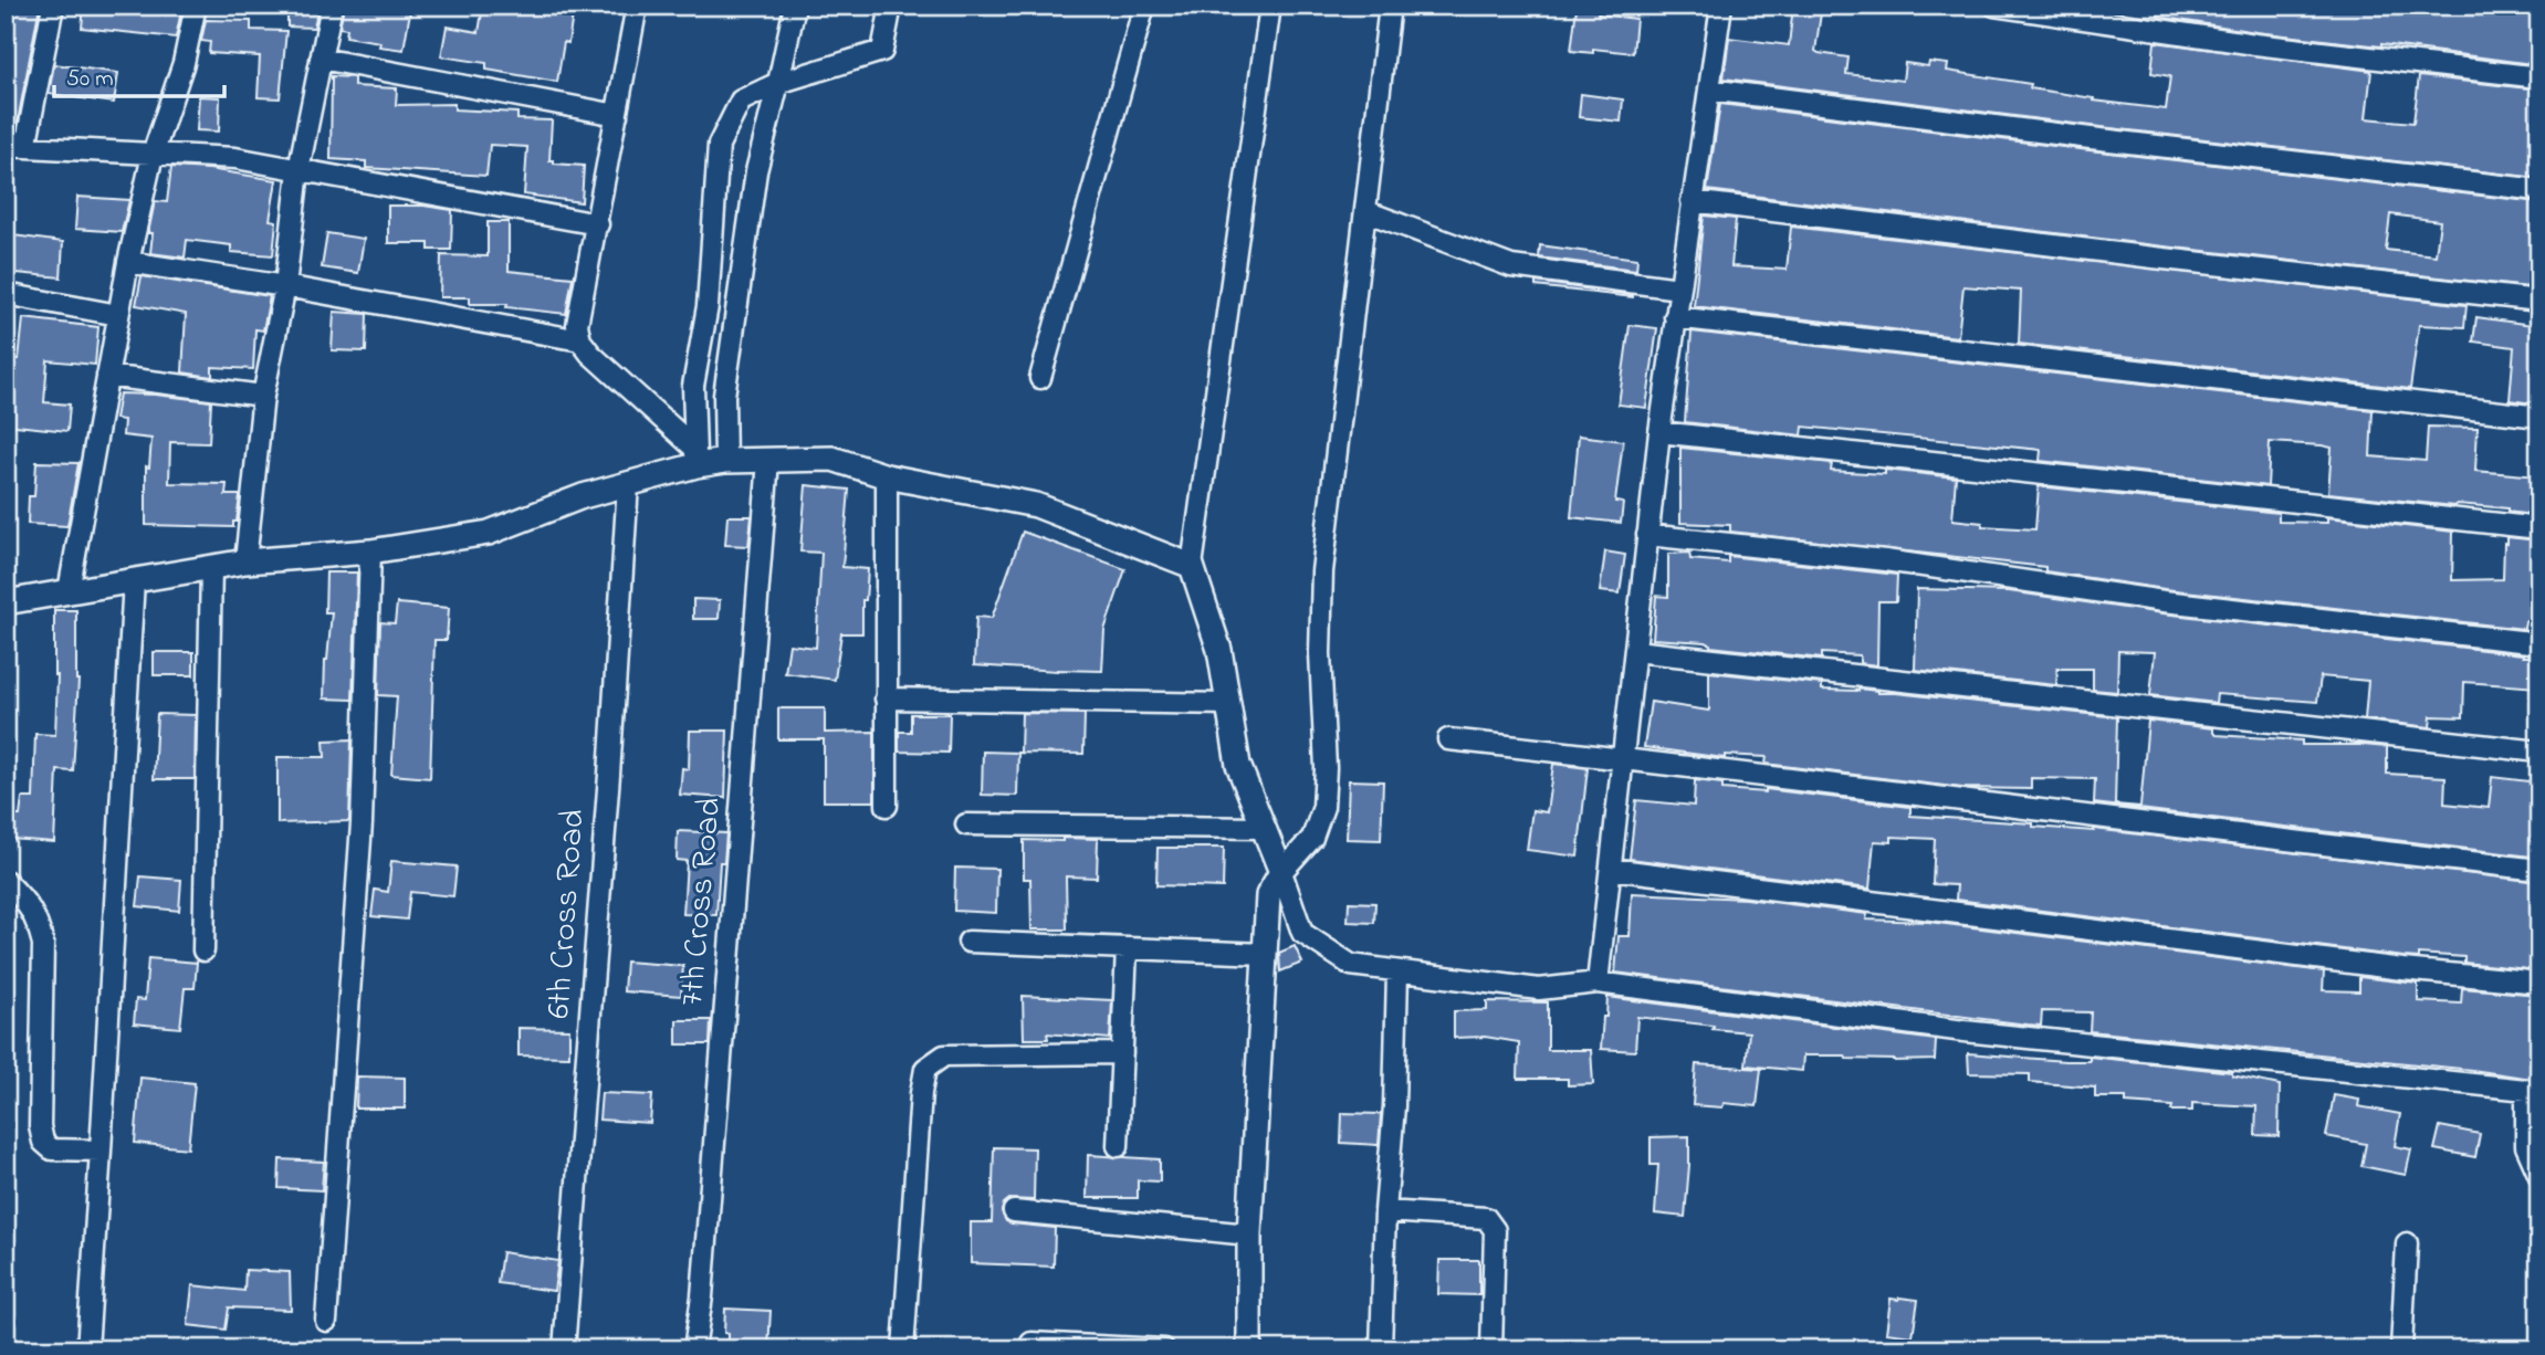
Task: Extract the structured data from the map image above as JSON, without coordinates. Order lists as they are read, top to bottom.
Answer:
{
  "streets": {
    "street": ["7th Cross Road", "6th Cross Road"]
  },
  "scale_bar": "50 m"
}
